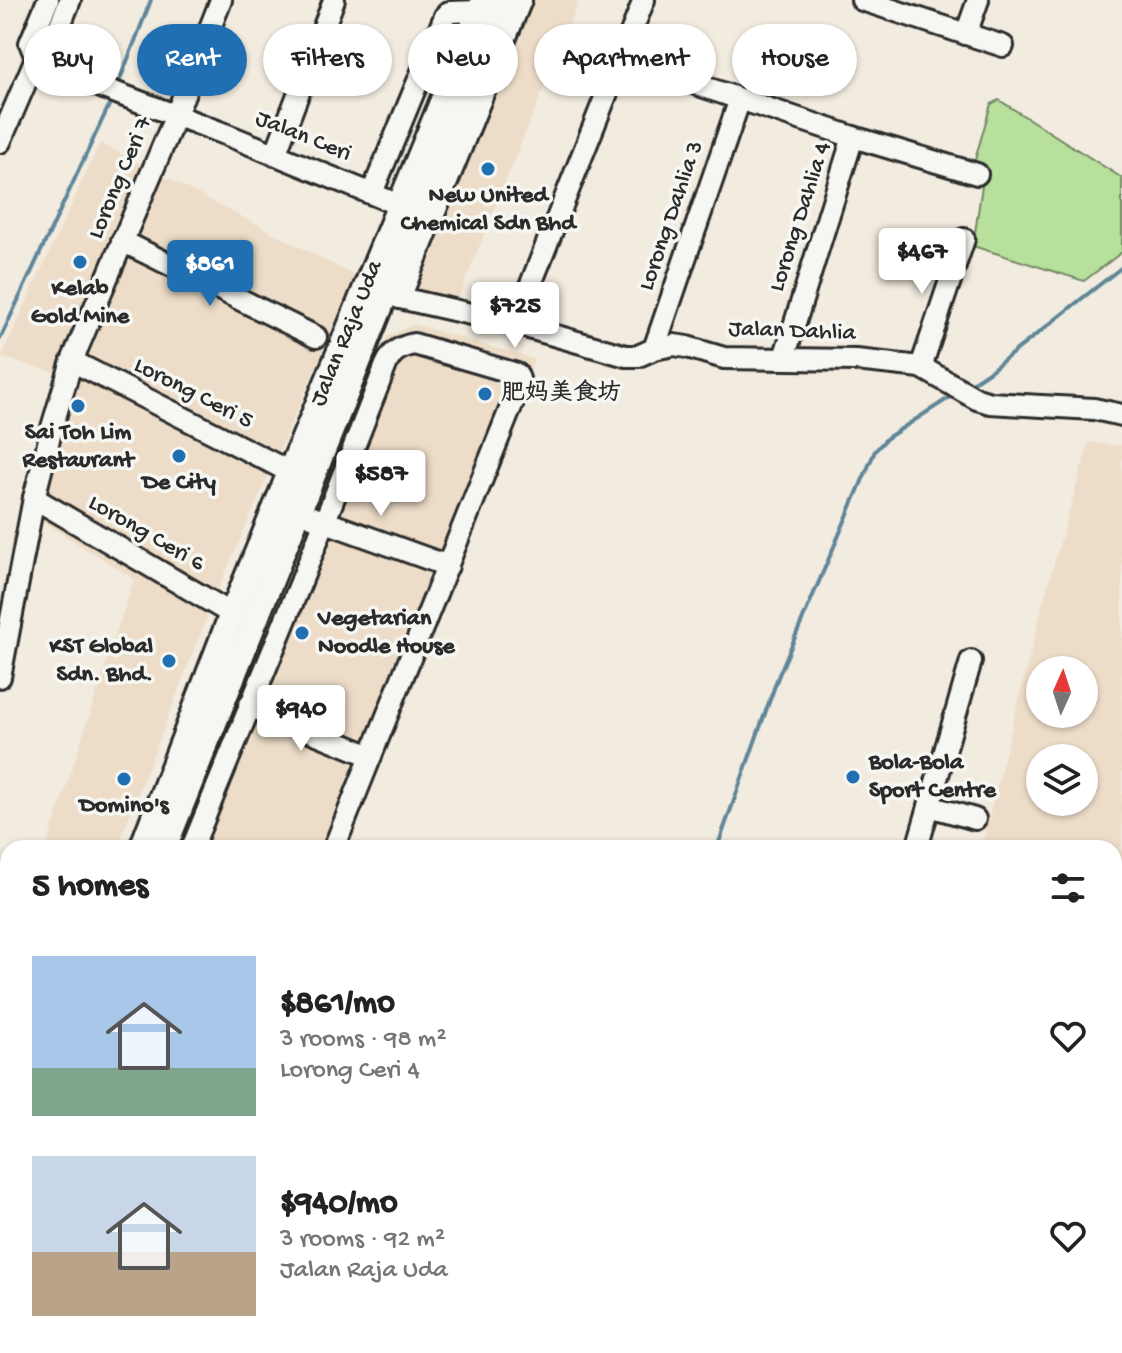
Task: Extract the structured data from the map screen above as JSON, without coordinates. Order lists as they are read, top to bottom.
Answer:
{
  "streets": {
    "main road": ["Jalan Raja Uda"],
    "street": [
      "Jalan Ceri",
      "Lorong Ceri 7",
      "Lorong Dahlia 3",
      "Lorong Dahlia 4",
      "Jalan Dahlia",
      "Lorong Ceri 5",
      "Lorong Ceri 6"
    ]
  },
  "crossings": [
    ["Jalan Ceri", "Lorong Ceri 7"],
    ["Jalan Ceri", "Jalan Raja Uda"],
    ["Lorong Ceri 7", "Lorong Ceri 5"],
    ["Lorong Ceri 7", "Lorong Ceri 6"],
    ["Lorong Dahlia 3", "Jalan Dahlia"],
    ["Lorong Dahlia 4", "Jalan Dahlia"],
    ["Jalan Dahlia", "Jalan Raja Uda"],
    ["Jalan Raja Uda", "Lorong Ceri 5"],
    ["Jalan Raja Uda", "Lorong Ceri 6"]
  ],
  "places": [
    "New United Chemical Sdn Bhd",
    "Kelab Gold Mine",
    "肥妈美食坊",
    "Sai Toh Lim Restaurant",
    "De City",
    "Vegetarian Noodle House",
    "KST Global Sdn. Bhd.",
    "Bola-Bola Sport Centre",
    "Domino's"
  ],
  "north": "top",
  "page": {
    "chip": [
      "Buy",
      "Rent",
      "Filters",
      "New",
      "Apartment",
      "House"
    ],
    "price": [
      "$467",
      "$861",
      "$725",
      "$587",
      "$940"
    ],
    "heading": "5 homes",
    "list": [
      {
        "name": "$861/mo",
        "note": "3 rooms · 98 m² · Lorong Ceri 4"
      },
      {
        "name": "$940/mo",
        "note": "3 rooms · 92 m² · Jalan Raja Uda"
      }
    ]
  }
}
